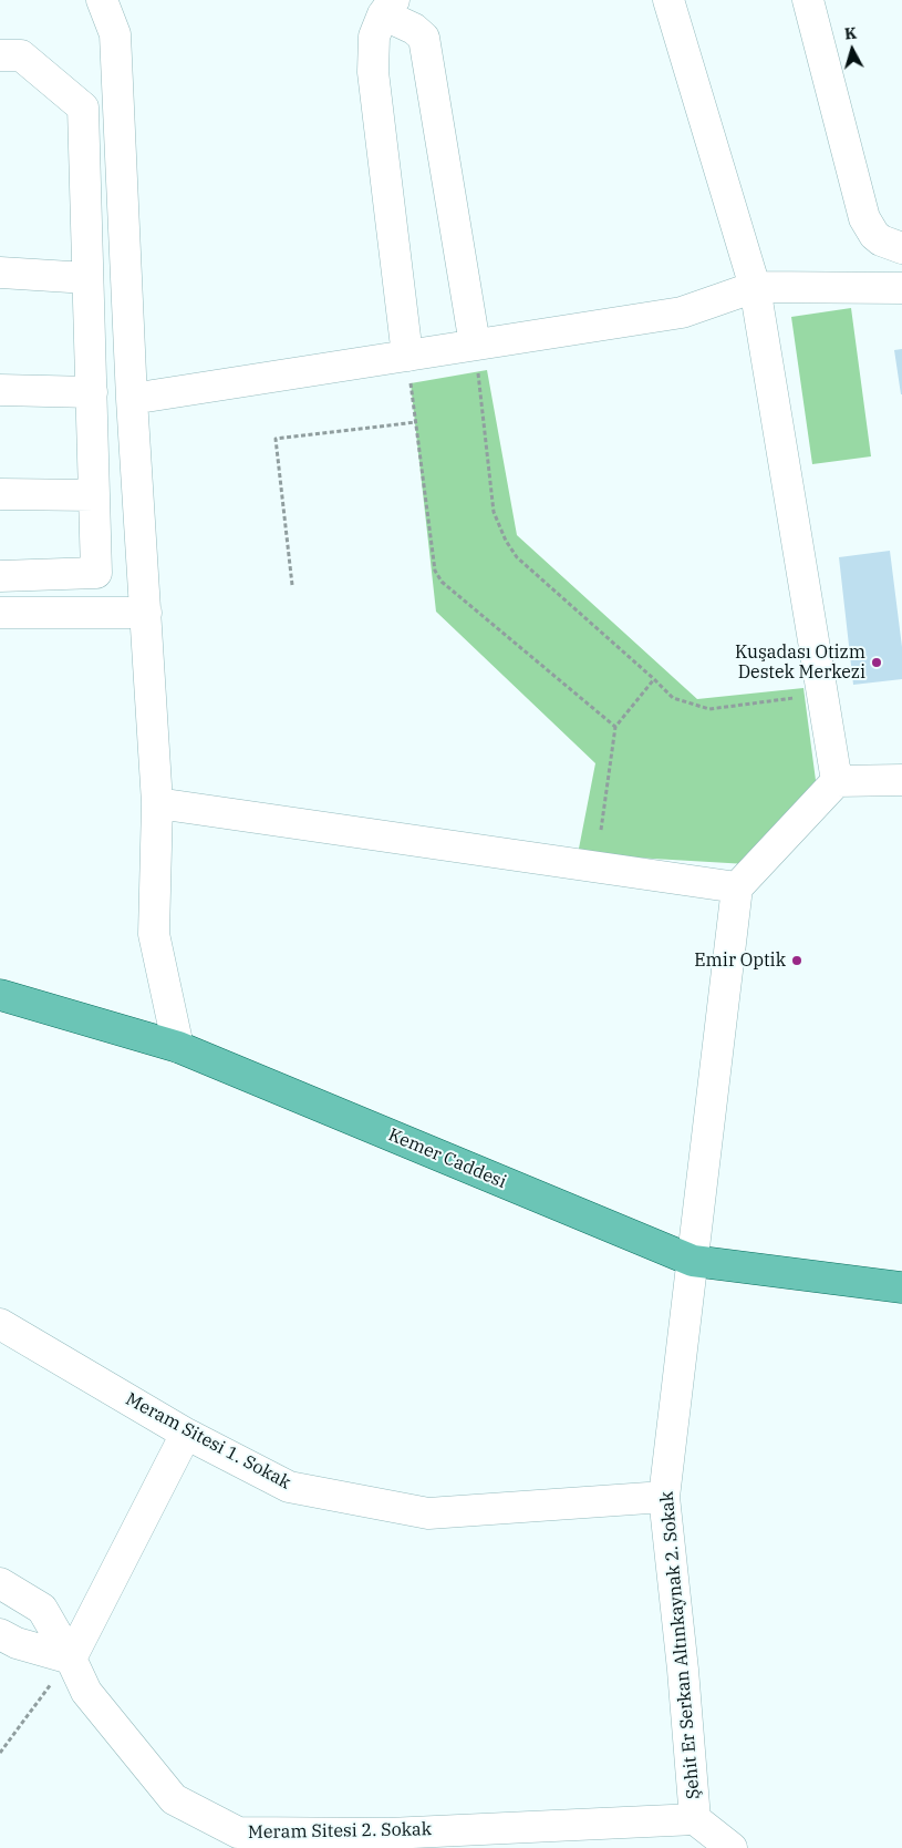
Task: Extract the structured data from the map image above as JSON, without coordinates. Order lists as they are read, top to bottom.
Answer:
{
  "streets": {
    "main road": ["Kemer Caddesi"],
    "street": ["Meram Sitesi 1. Sokak", "Şehit Er Serkan Altınkaynak 2. Sokak", "Meram Sitesi 2. Sokak"]
  },
  "crossings": [
    ["Kemer Caddesi", "Şehit Er Serkan Altınkaynak 2. Sokak"],
    ["Meram Sitesi 1. Sokak", "Şehit Er Serkan Altınkaynak 2. Sokak"],
    ["Şehit Er Serkan Altınkaynak 2. Sokak", "Meram Sitesi 2. Sokak"]
  ],
  "places": ["Kuşadası Otizm Destek Merkezi", "Emir Optik"],
  "north": "top"
}
